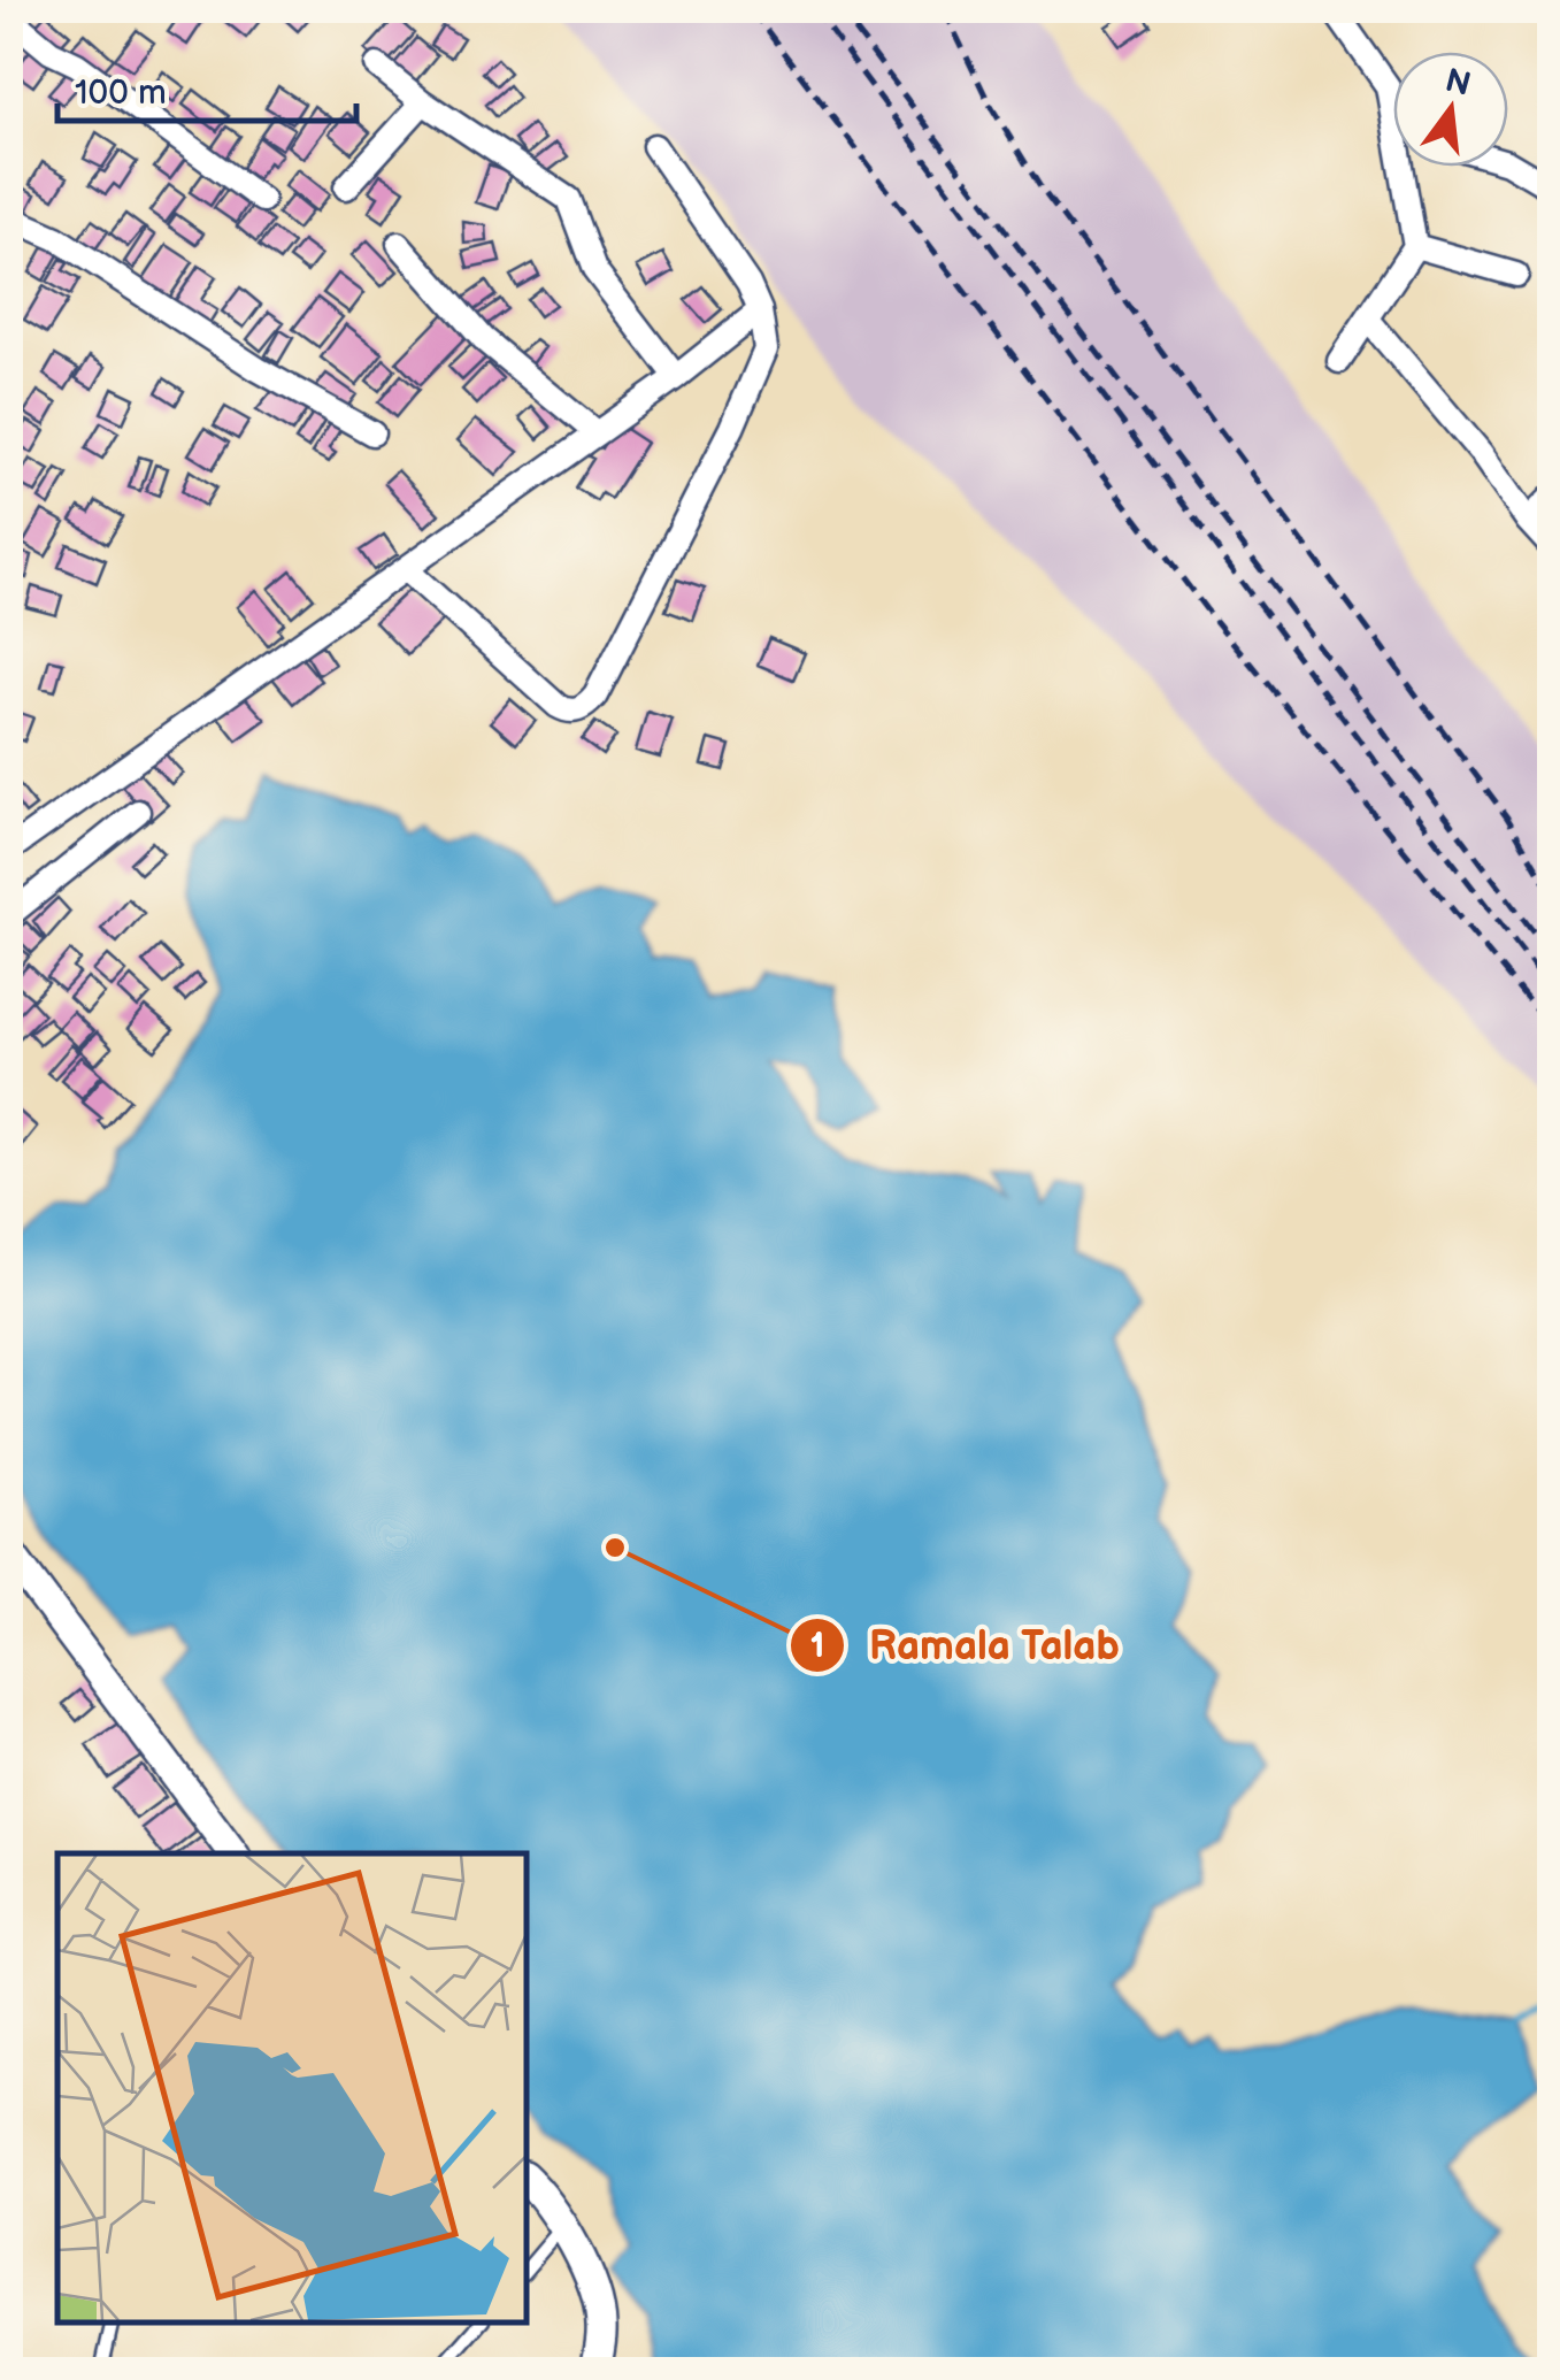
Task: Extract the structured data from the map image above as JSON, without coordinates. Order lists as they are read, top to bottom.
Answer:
{
  "places": ["Ramala Talab"],
  "scale_bar": "100 m",
  "north": "top"
}
